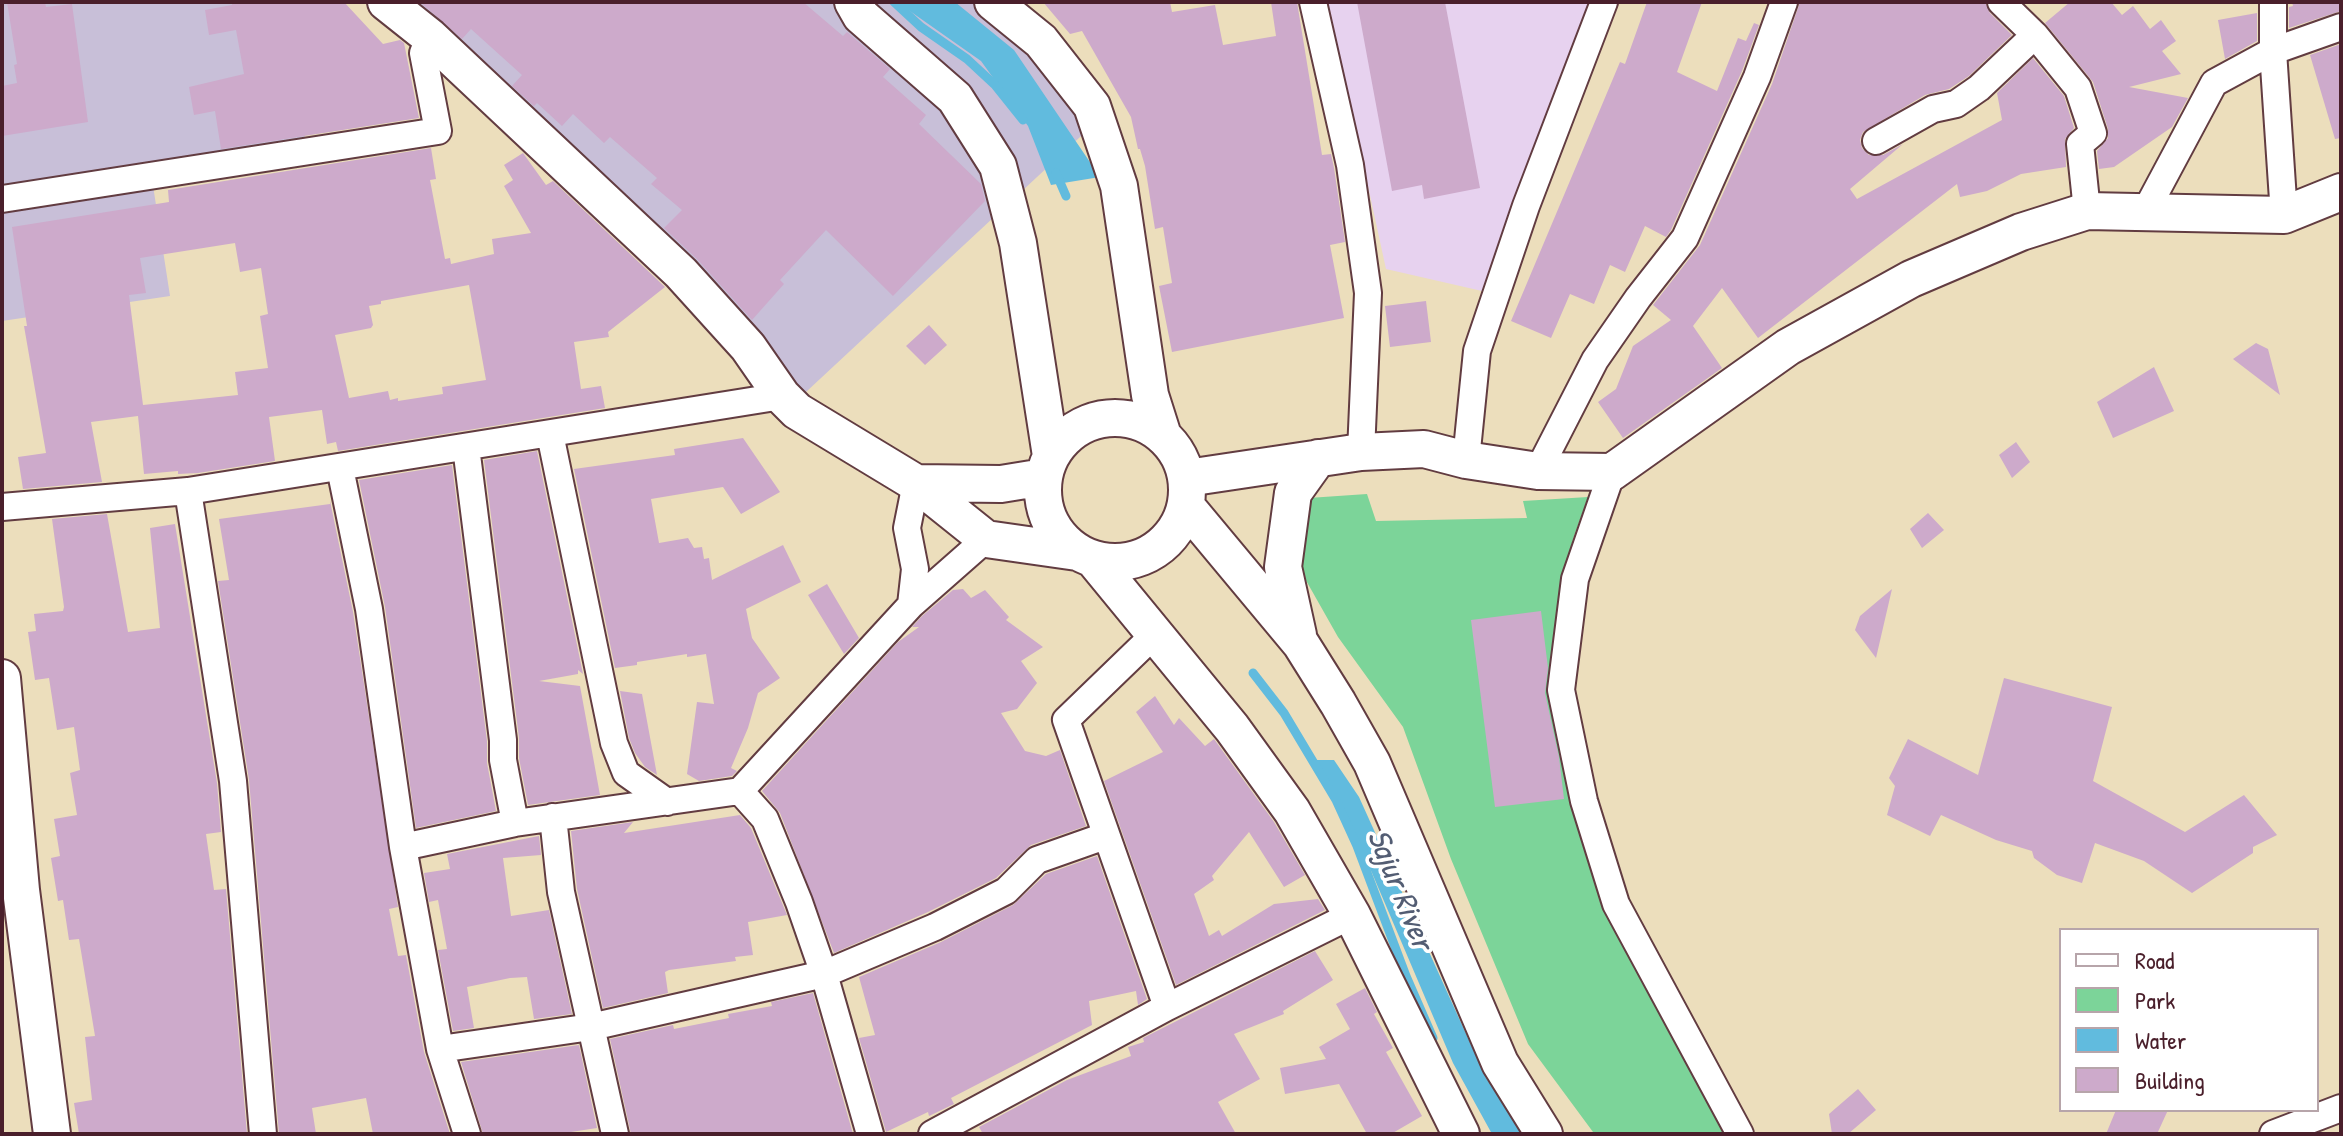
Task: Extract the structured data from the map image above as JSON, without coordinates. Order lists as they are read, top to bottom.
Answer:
{
  "water": ["Sajur River"],
  "legend": [
    "Road",
    "Park",
    "Water",
    "Building"
  ]
}
